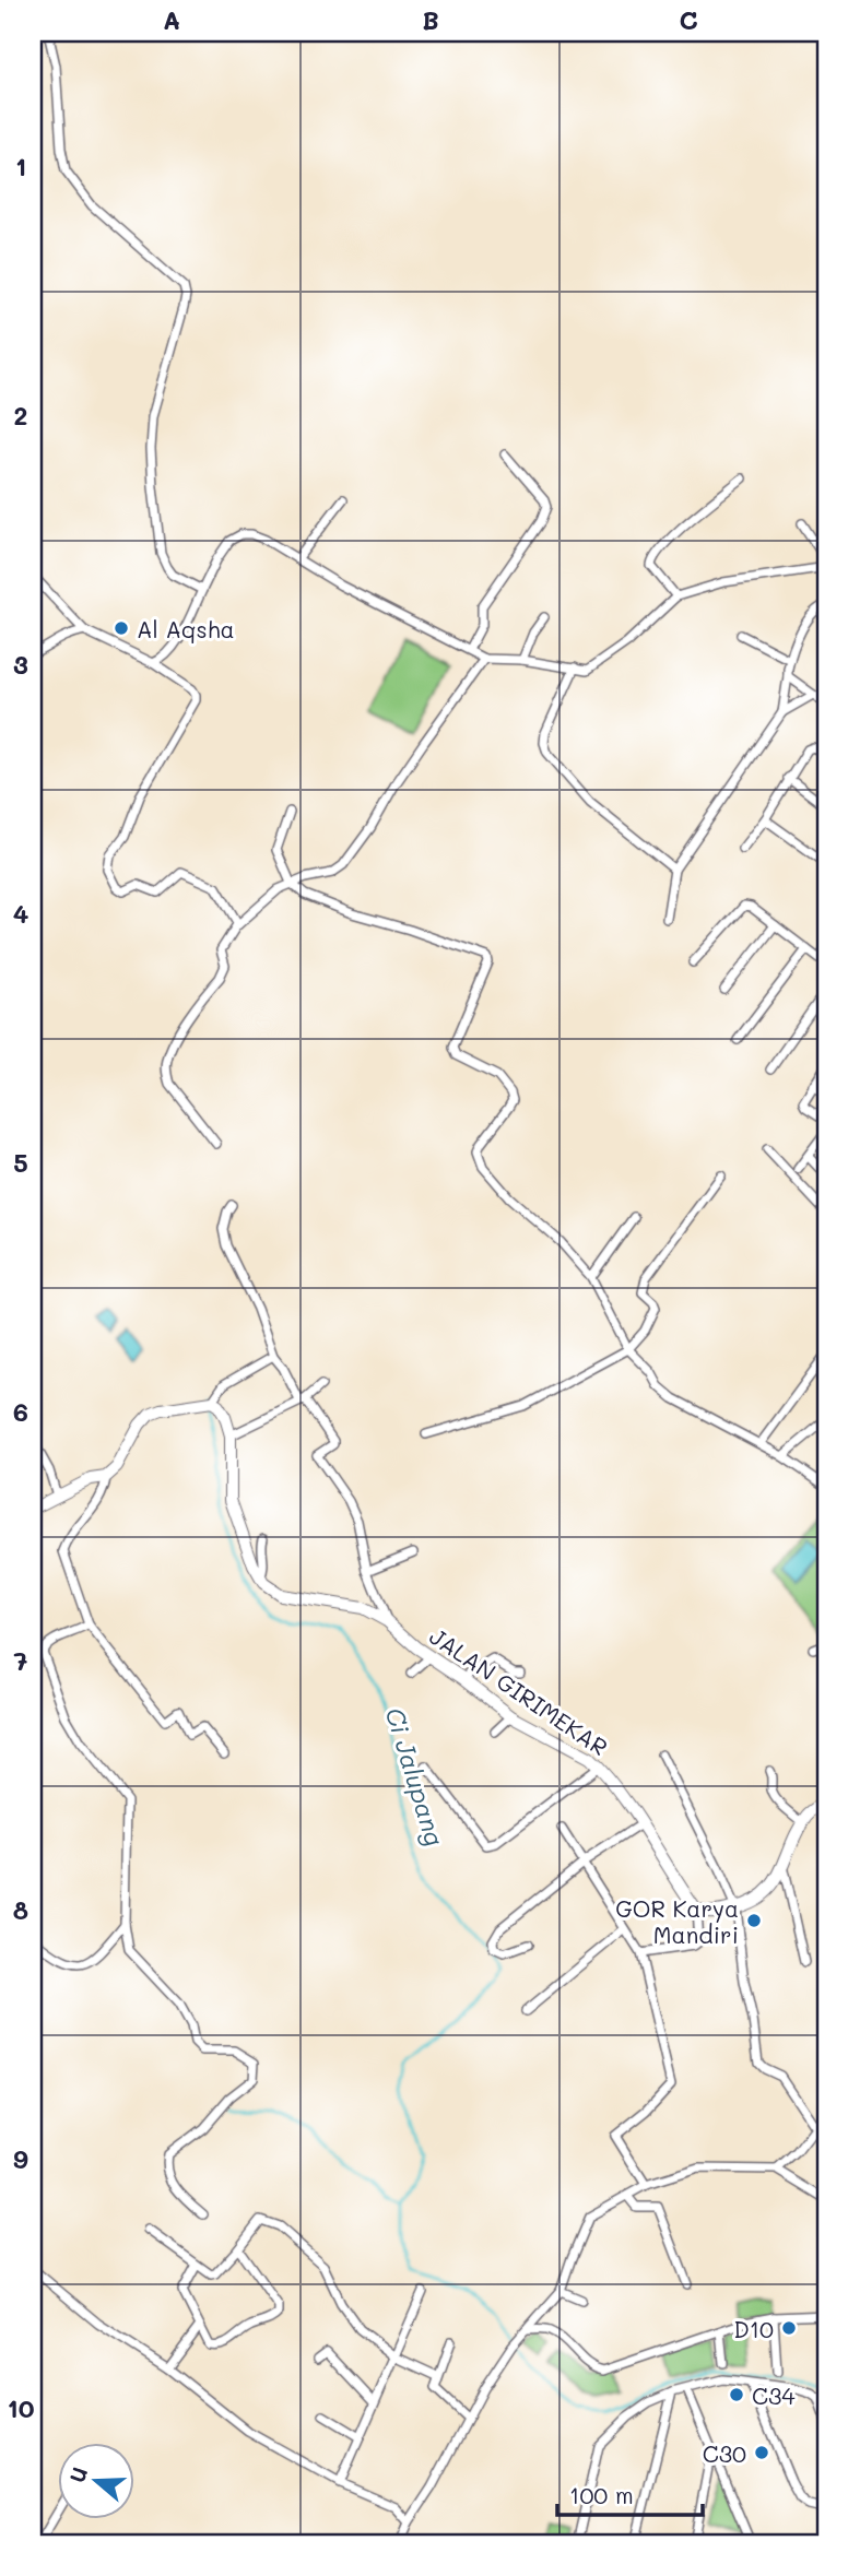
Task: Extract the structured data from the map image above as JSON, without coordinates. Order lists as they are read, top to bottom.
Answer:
{
  "streets": {
    "street": ["JALAN GIRIMEKAR"]
  },
  "water": ["Ci Jalupang"],
  "places": [
    "Al Aqsha",
    "GOR Karya Mandiri",
    "D10",
    "C34",
    "C30"
  ],
  "scale_bar": "100 m",
  "north": "left",
  "grid": {
    "columns": ["A", "B", "C"],
    "rows": [
      "1",
      "2",
      "3",
      "4",
      "5",
      "6",
      "7",
      "8",
      "9",
      "10"
    ]
  }
}
